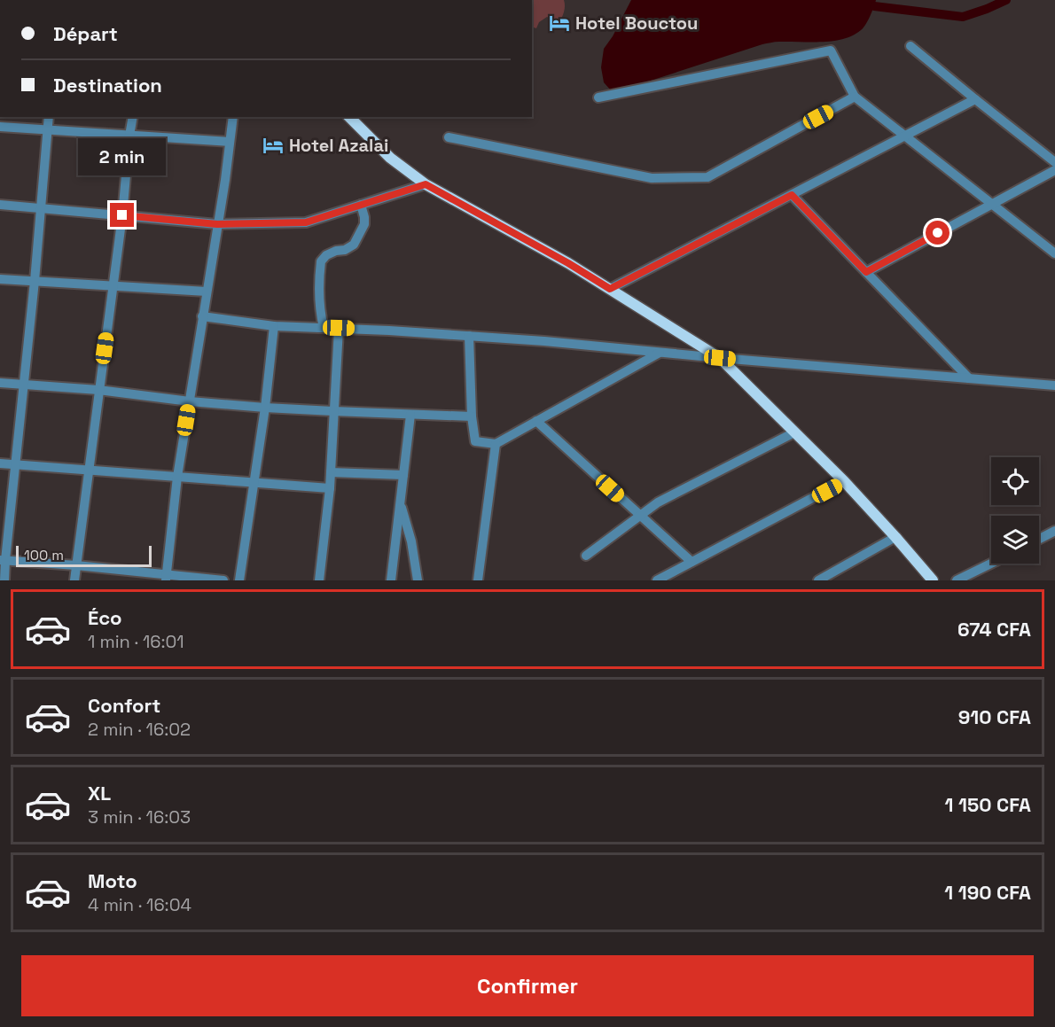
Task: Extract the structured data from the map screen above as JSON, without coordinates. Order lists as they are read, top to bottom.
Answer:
{
  "places": {
    "hotel": ["Hotel Bouctou", "Hotel Azalai"]
  },
  "scale_bar": "100 m",
  "page": {
    "banner": ["Départ", "Destination"],
    "bubble": "2 min",
    "scale": "100 m",
    "list": [
      {
        "name": "Éco",
        "note": "1 min · 16:01",
        "value": "674 CFA"
      },
      {
        "name": "Confort",
        "note": "2 min · 16:02",
        "value": "910 CFA"
      },
      {
        "name": "XL",
        "note": "3 min · 16:03",
        "value": "1 150 CFA"
      },
      {
        "name": "Moto",
        "note": "4 min · 16:04",
        "value": "1 190 CFA"
      }
    ],
    "buttons": "Confirmer"
  }
}
